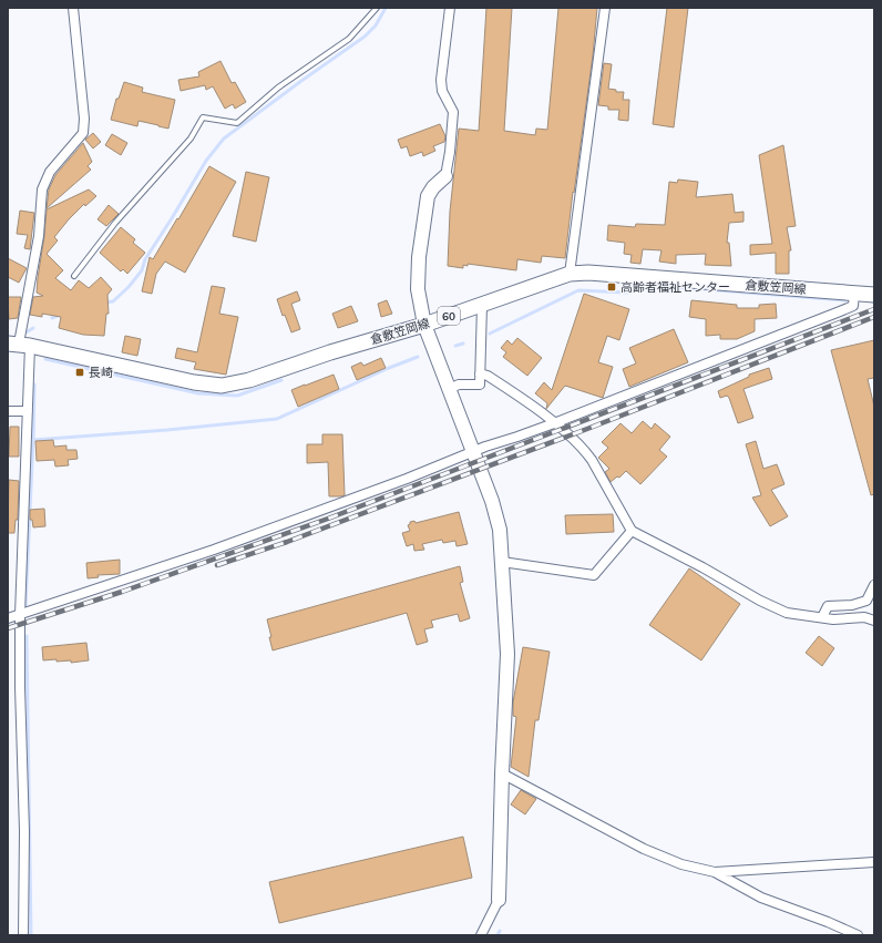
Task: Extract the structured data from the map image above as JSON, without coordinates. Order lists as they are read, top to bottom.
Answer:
{
  "streets": {
    "main road": ["倉敷笠岡線", "60"]
  },
  "places": {
    "transit": ["高齢者福祉センター", "長崎"]
  }
}
